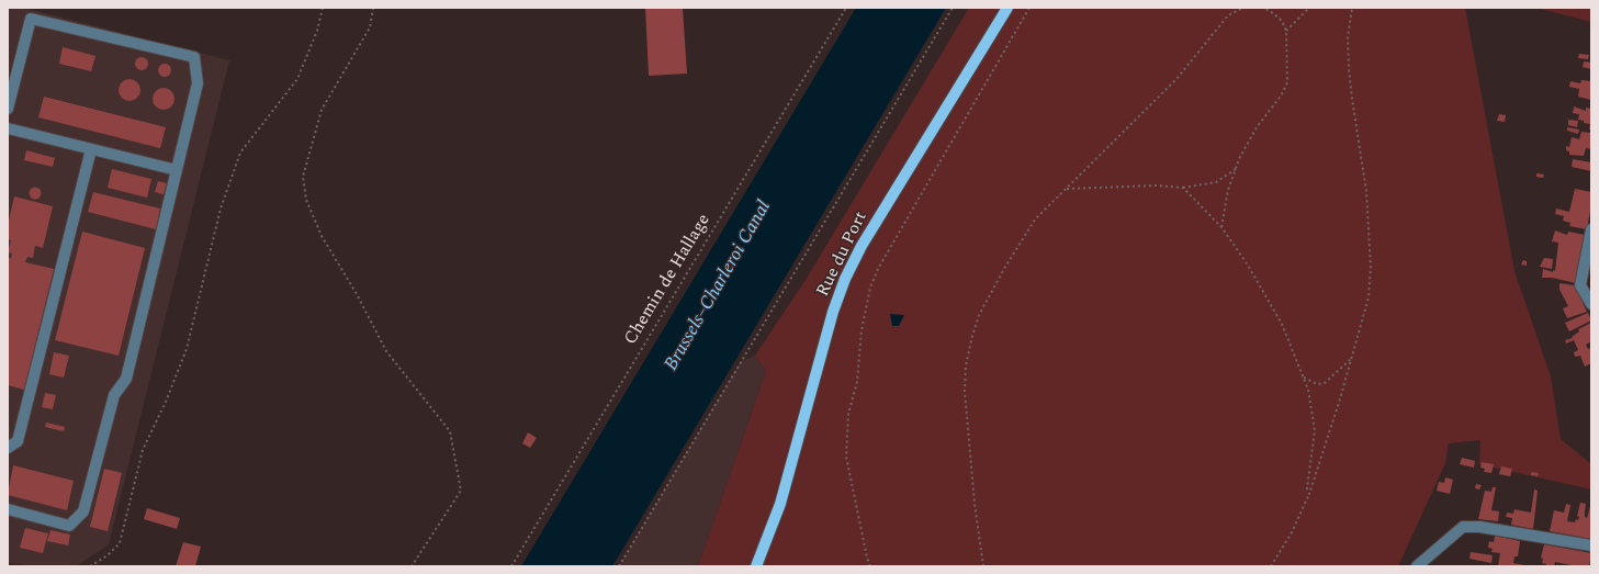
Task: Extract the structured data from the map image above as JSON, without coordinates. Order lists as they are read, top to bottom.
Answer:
{
  "streets": {
    "main road": ["Rue du Port"],
    "path": ["Chemin de Hallage"]
  },
  "water": ["Brussels–Charleroi Canal"]
}
